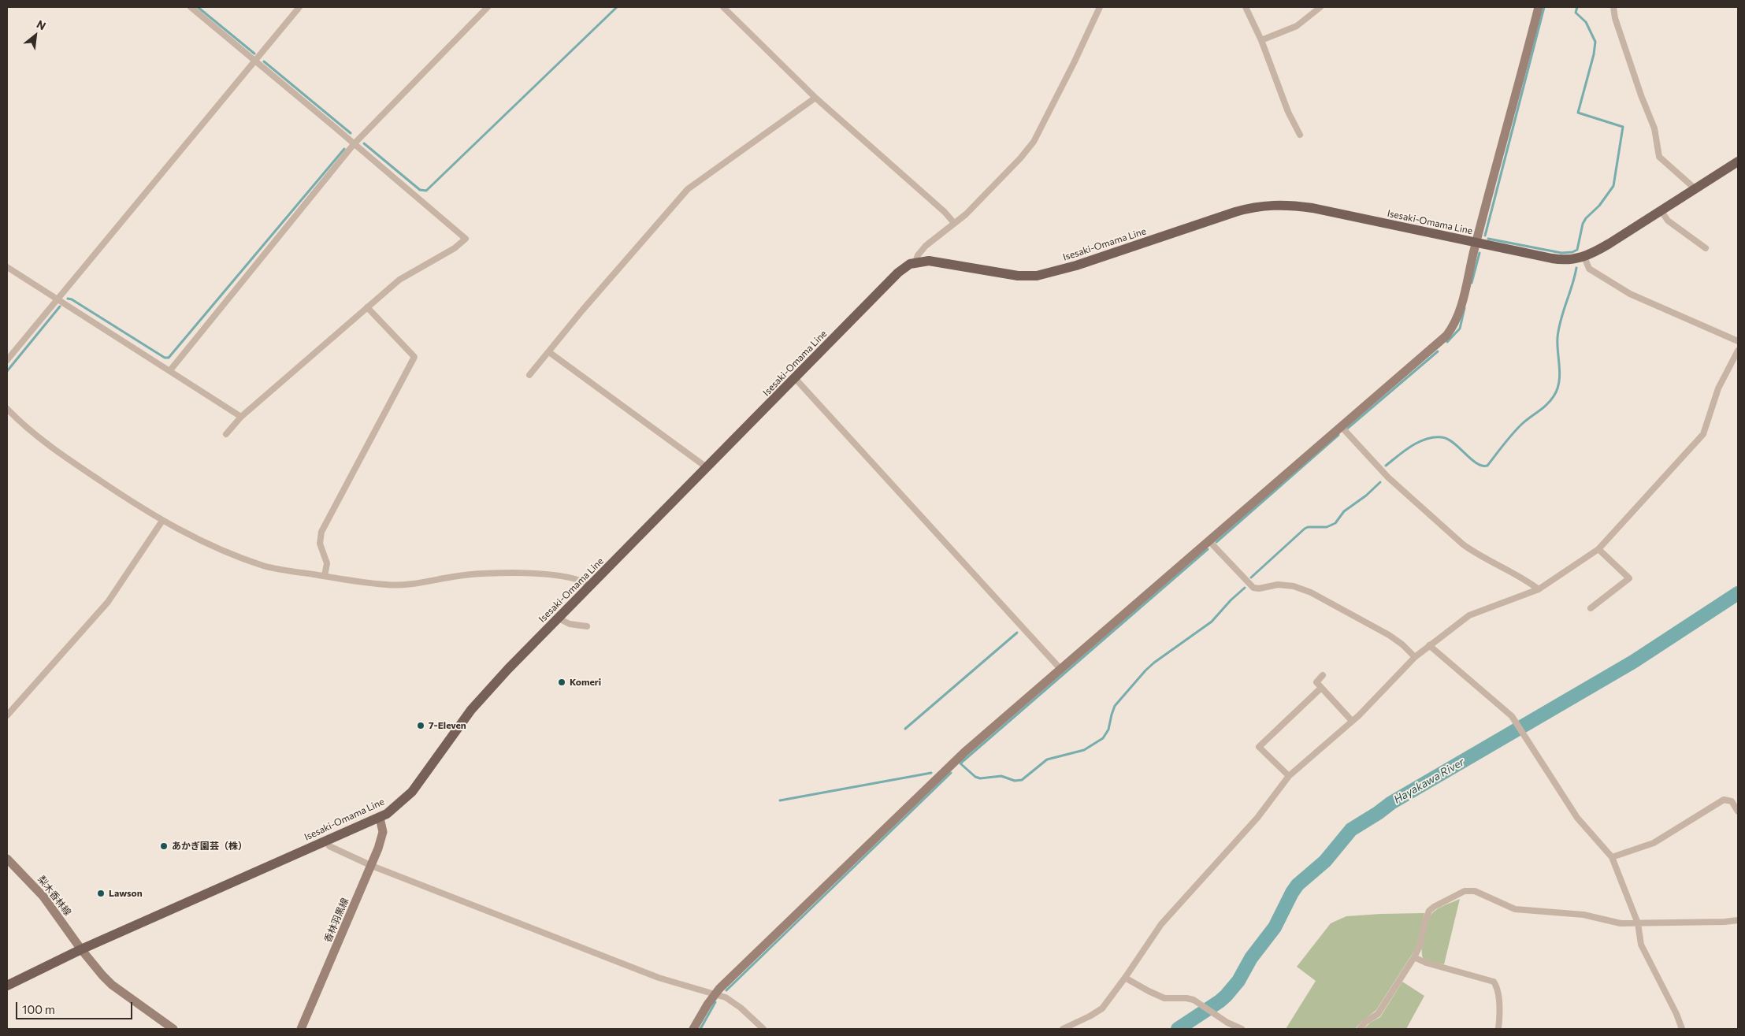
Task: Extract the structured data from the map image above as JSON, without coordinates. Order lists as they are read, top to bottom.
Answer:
{
  "streets": {
    "main road": ["Isesaki-Omama Line"],
    "street": ["梨木香林線", "香林羽黒線"]
  },
  "crossings": [
    ["Isesaki-Omama Line", "梨木香林線"],
    ["Isesaki-Omama Line", "香林羽黒線"]
  ],
  "water": ["Hayakawa River"],
  "places": [
    "Komeri",
    "7-Eleven",
    "あかぎ園芸（株）",
    "Lawson"
  ],
  "scale_bar": "100 m",
  "north": "top right"
}
